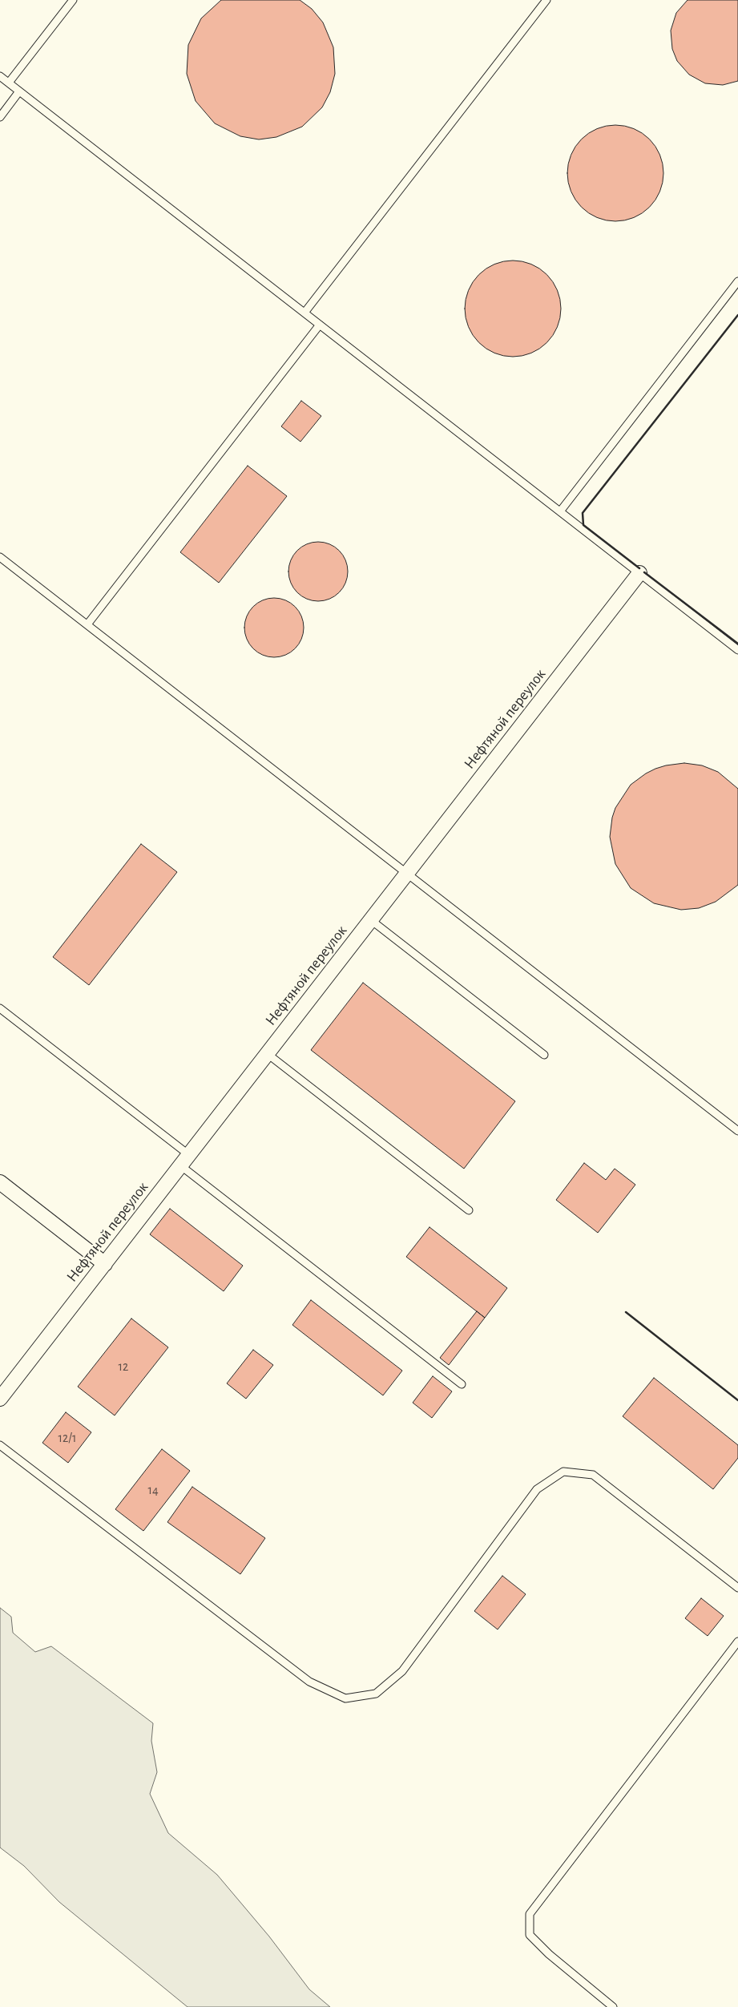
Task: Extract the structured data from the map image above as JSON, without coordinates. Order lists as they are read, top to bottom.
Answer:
{
  "streets": {
    "street": ["Нефтяной переулок"]
  },
  "house_numbers": ["12", "12/1", "14"]
}
